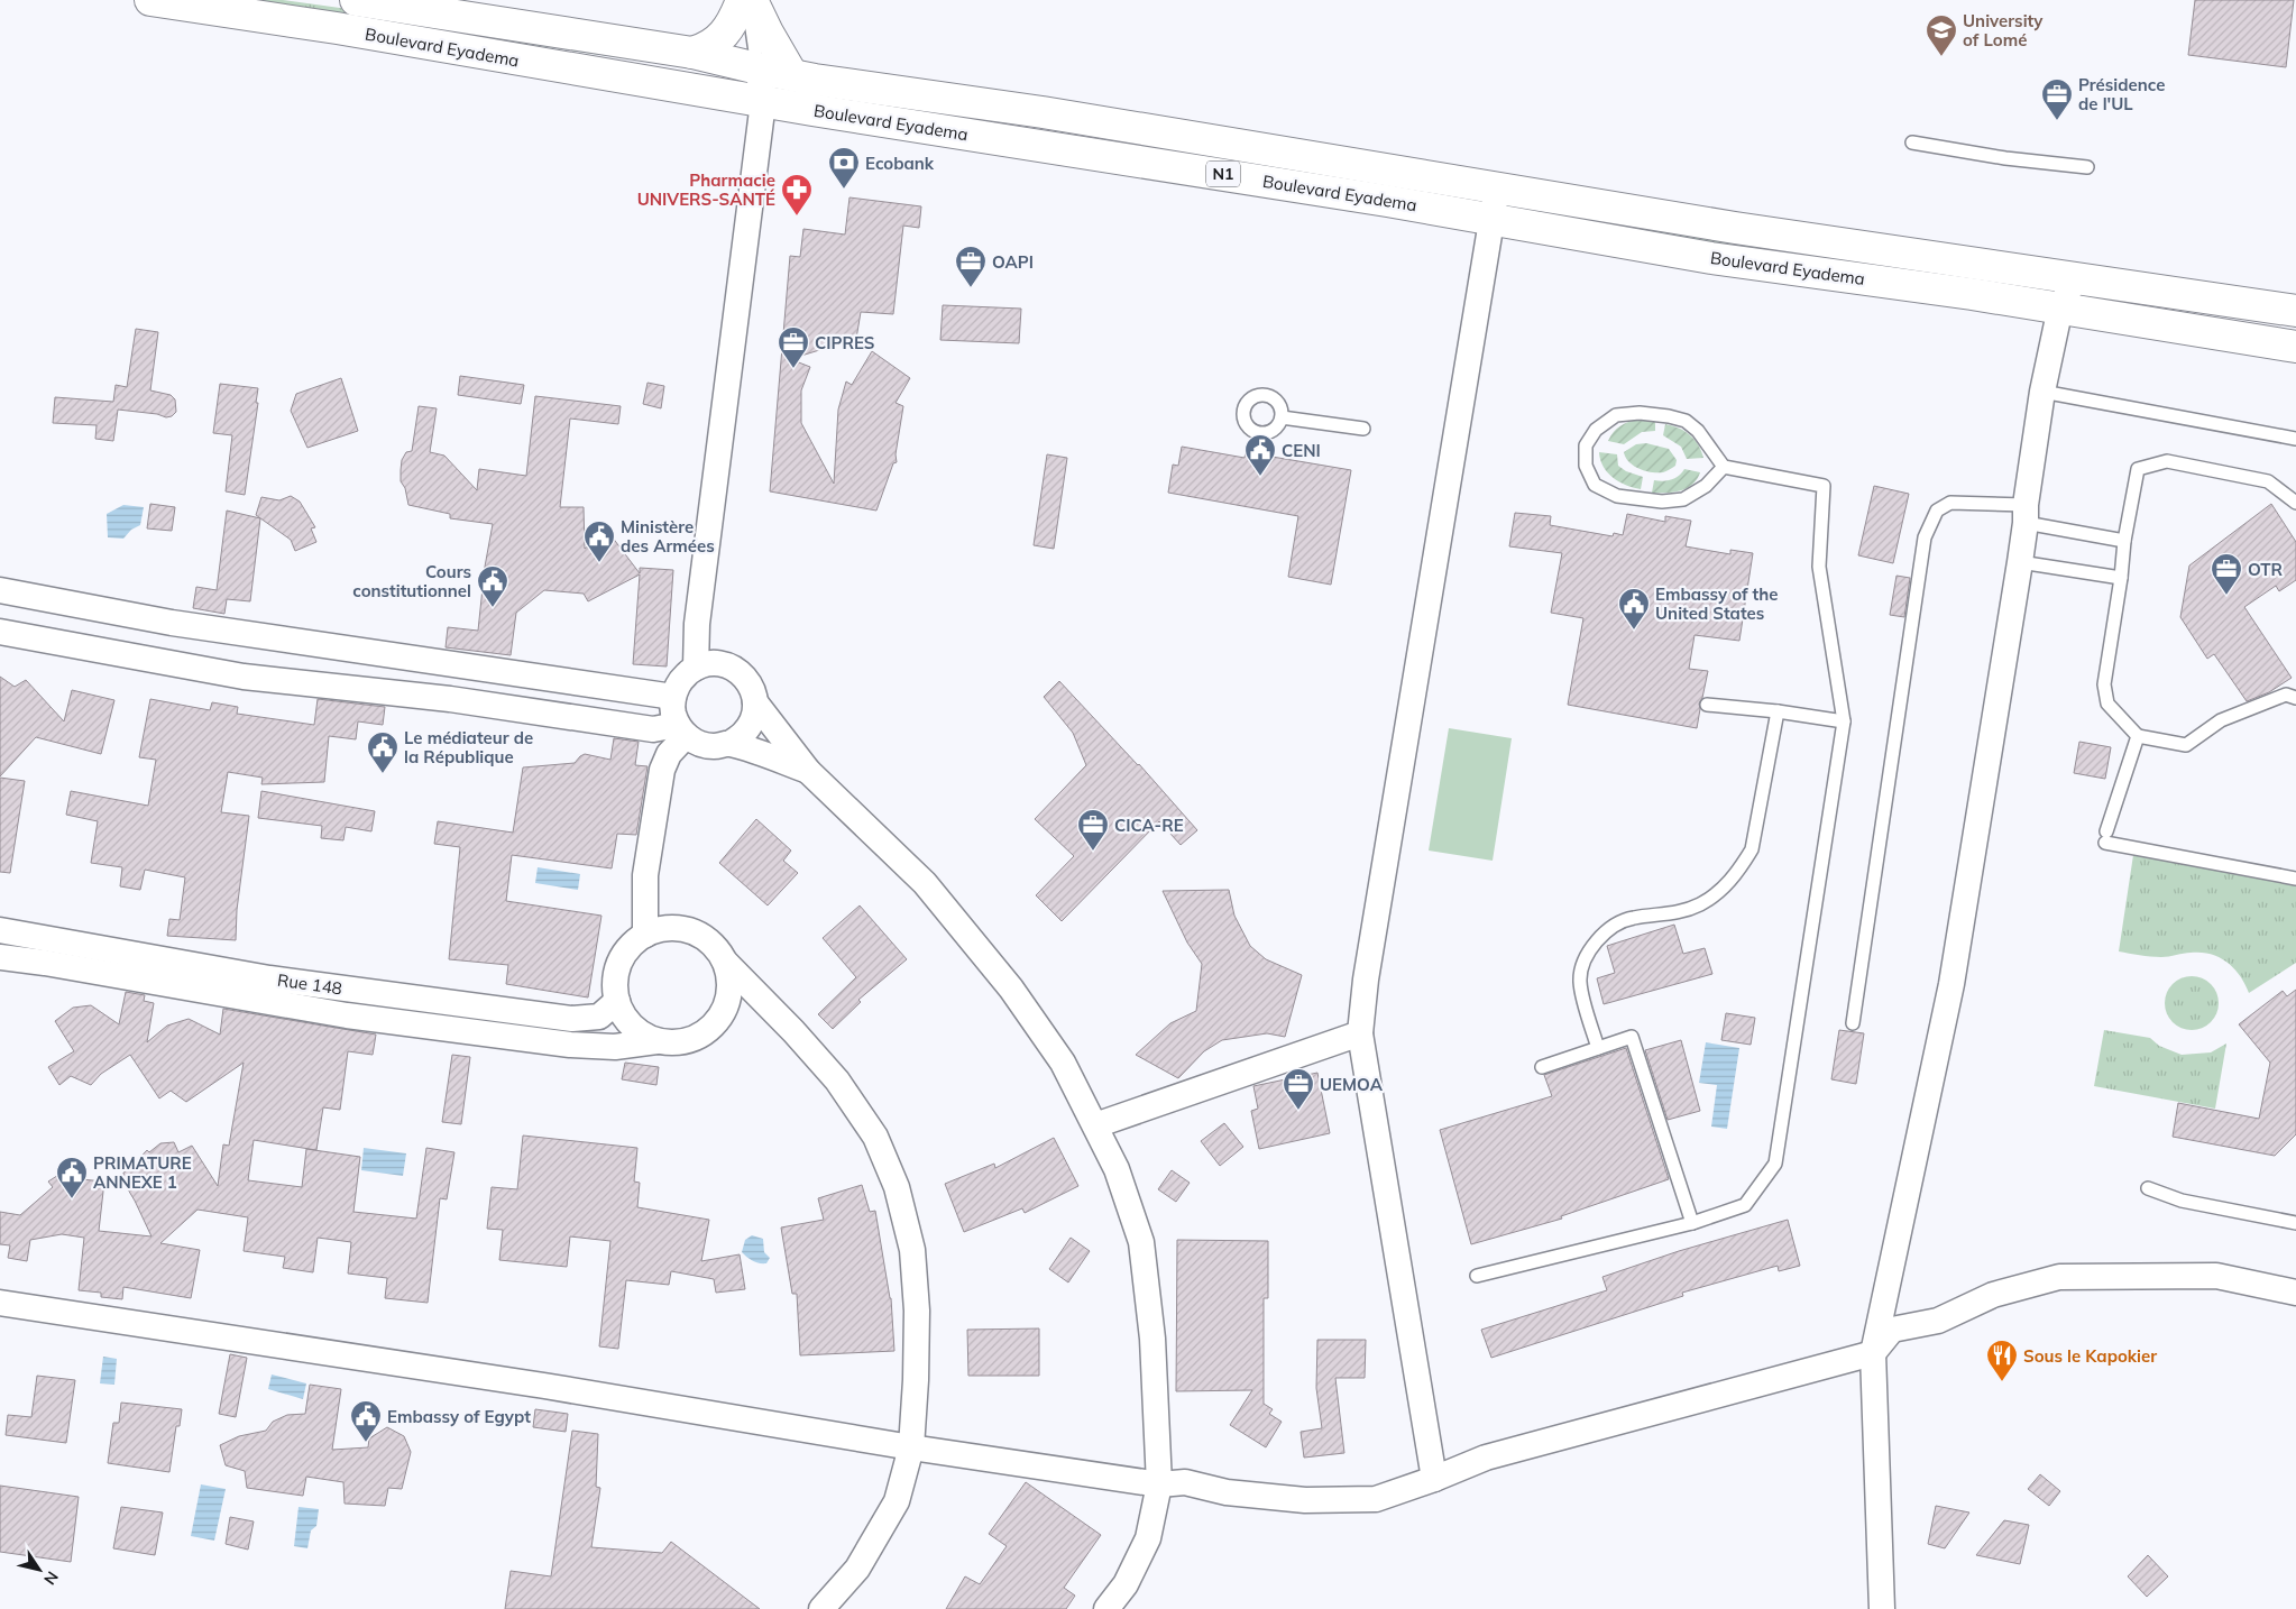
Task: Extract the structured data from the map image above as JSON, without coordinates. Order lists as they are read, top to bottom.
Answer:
{
  "streets": {
    "highway": ["Boulevard Eyadema", "N1"],
    "street": ["Rue 148"]
  },
  "places": {
    "school or university": ["University of Lomé"],
    "office": [
      "Présidence de l'UL",
      "OAPI",
      "CIPRES",
      "OTR",
      "CICA-RE",
      "UEMOA"
    ],
    "bank": ["Ecobank"],
    "pharmacy": ["Pharmacie UNIVERS-SANTÉ"],
    "public building": [
      "CENI",
      "Ministère des Armées",
      "Cours constitutionnel",
      "Embassy of the United States",
      "Le médiateur de la République",
      "PRIMATURE ANNEXE 1",
      "Embassy of Egypt"
    ],
    "restaurant": ["Sous le Kapokier"]
  },
  "north": "bottom right"
}
